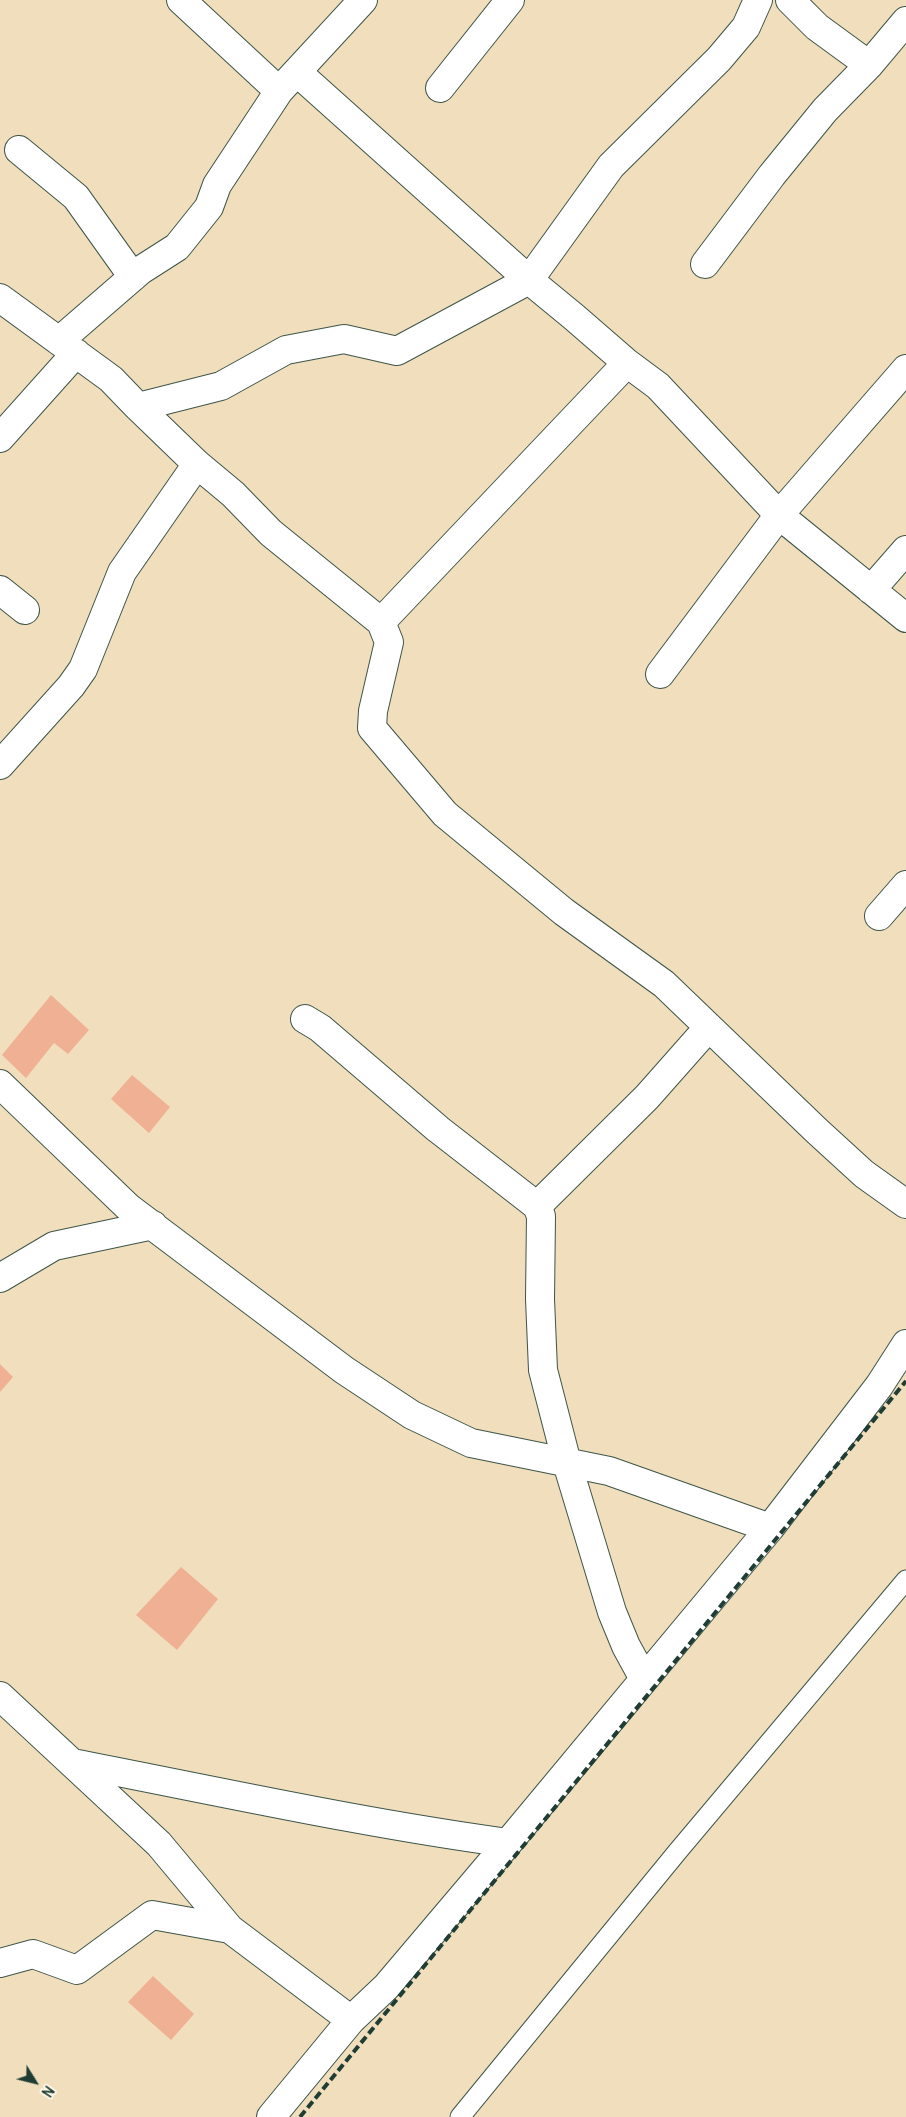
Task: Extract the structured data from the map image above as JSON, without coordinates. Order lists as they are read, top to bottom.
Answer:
{
  "north": "bottom right"
}
